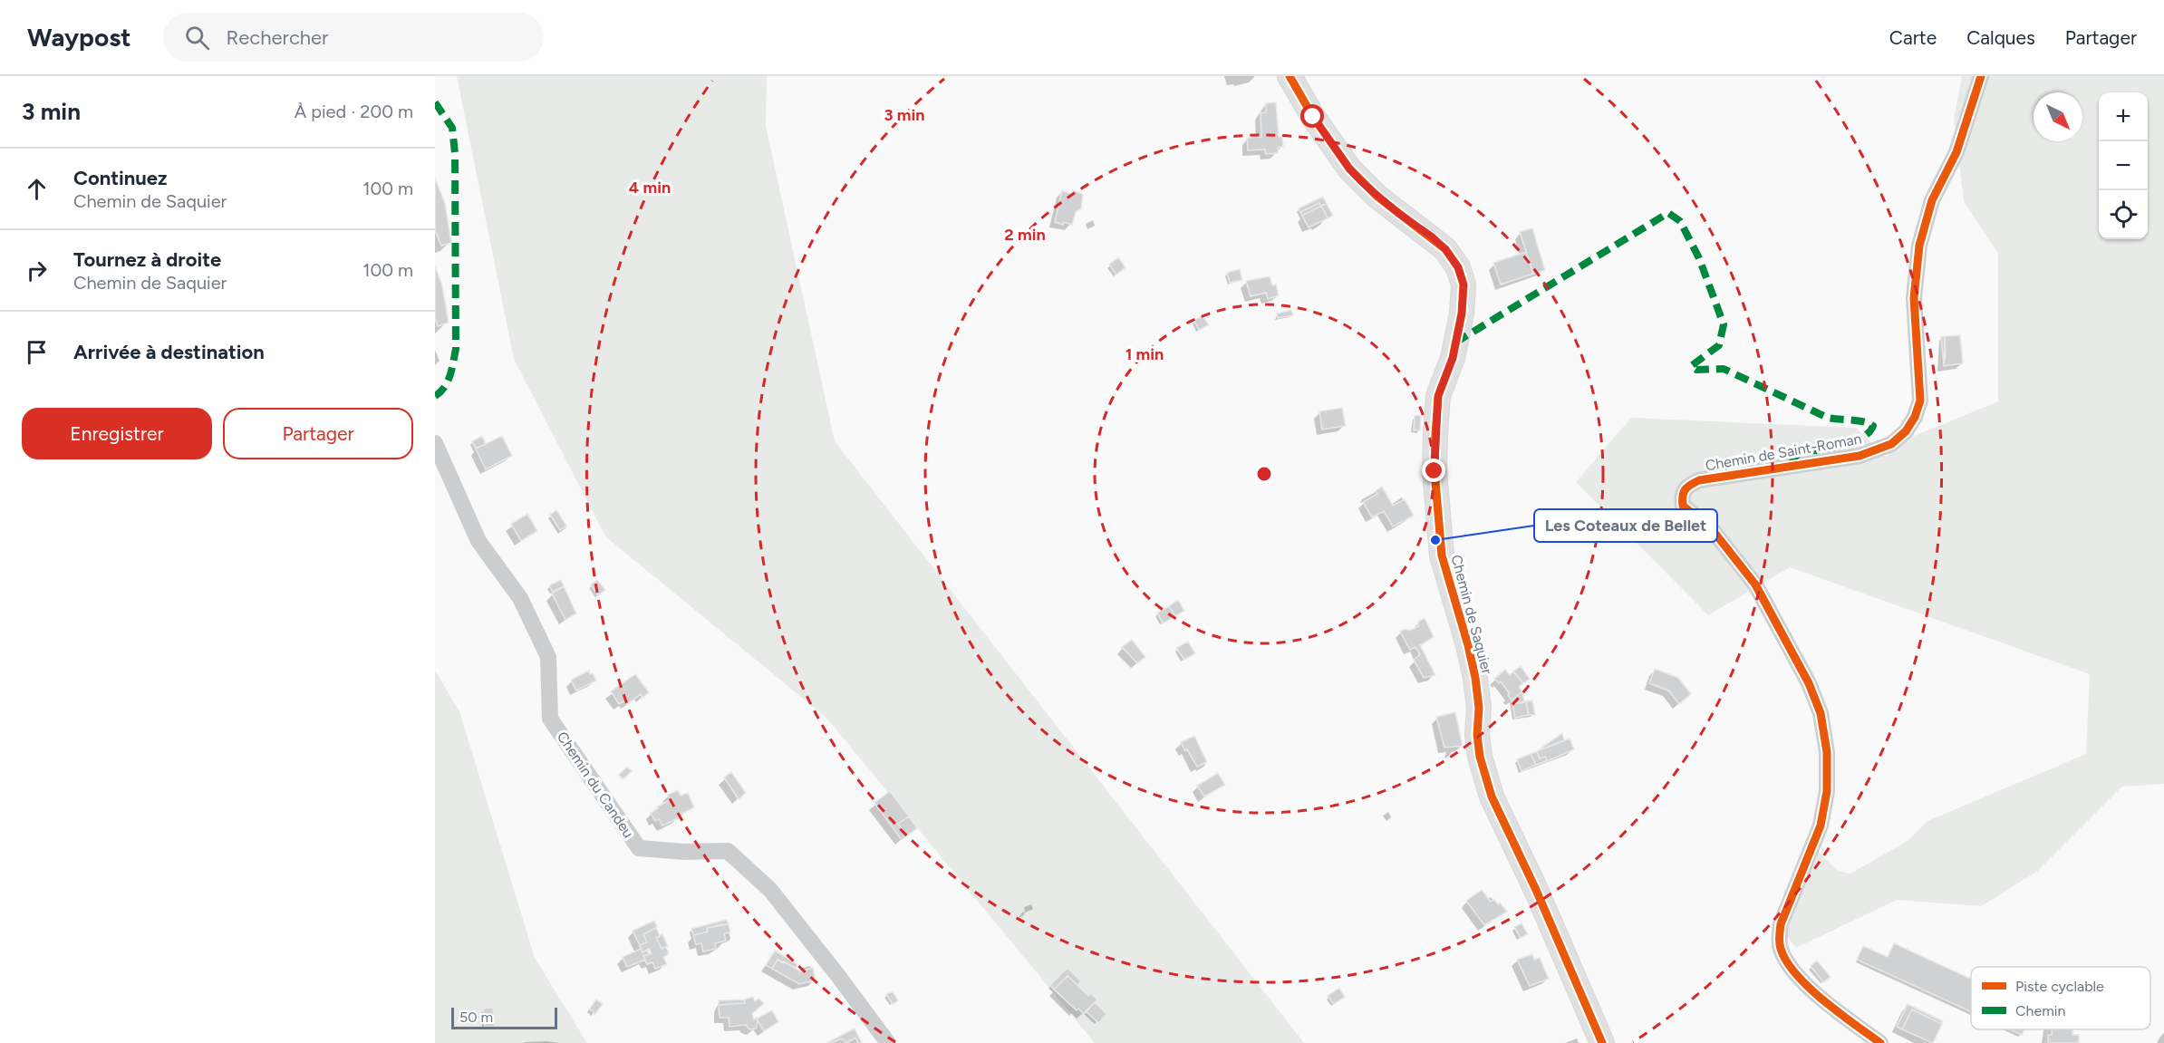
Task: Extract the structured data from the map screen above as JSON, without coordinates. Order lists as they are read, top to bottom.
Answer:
{
  "streets": {
    "street": ["Chemin de Saint-Roman", "Chemin de Saquier", "Chemin du Candeu"]
  },
  "places": ["Les Coteaux de Bellet"],
  "legend": ["Piste cyclable", "Chemin"],
  "scale_bar": "50 m",
  "north": "bottom right",
  "page": {
    "header": "Waypost",
    "search": "Rechercher",
    "nav": ["Carte", "Calques", "Partager"],
    "heading": ["3 min", "À pied · 200 m"],
    "map_buttons": ["+", "−"],
    "list": [
      ["Continuez", "Chemin de Saquier", "100 m"],
      ["Tournez à droite", "Chemin de Saquier", "100 m"],
      "Arrivée à destination"
    ],
    "buttons": ["Enregistrer", "Partager"],
    "scale": "50 m"
  },
  "rings": [
    "3 min",
    "4 min",
    "2 min",
    "1 min"
  ]
}
